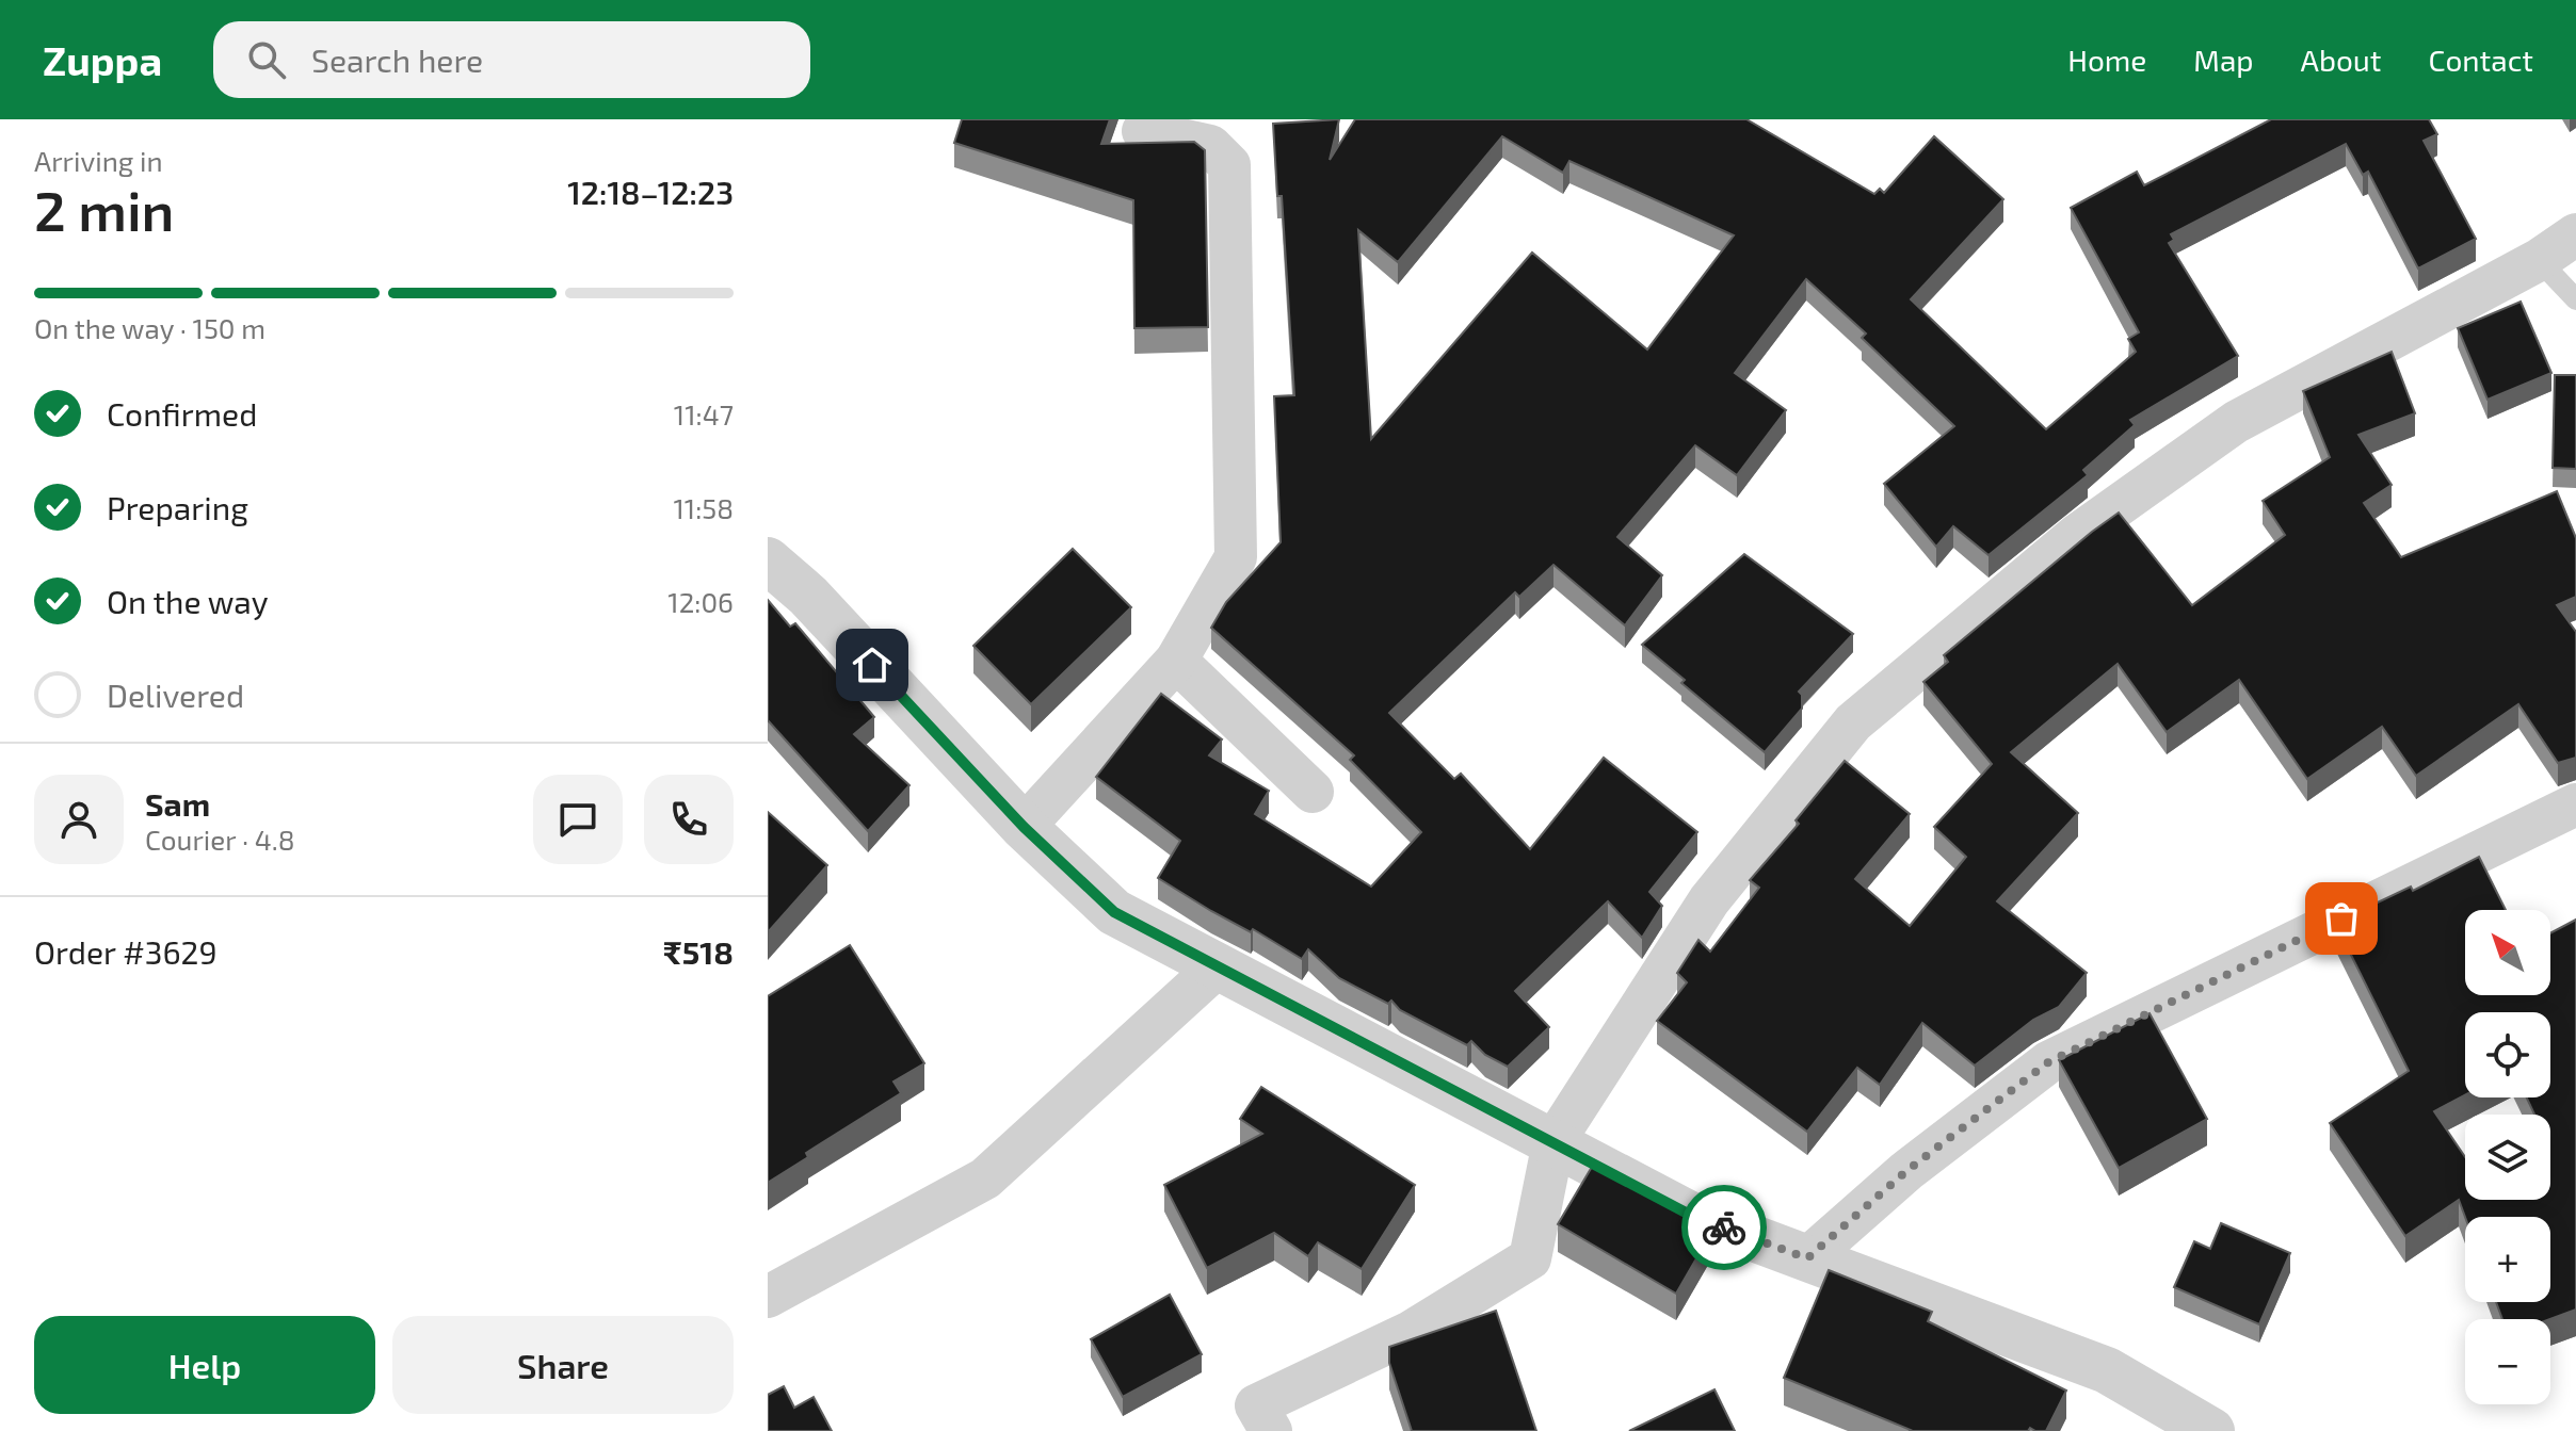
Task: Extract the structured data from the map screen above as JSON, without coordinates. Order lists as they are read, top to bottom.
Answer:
{
  "north": "top left",
  "page": {
    "header": "Zuppa",
    "search": "Search here",
    "nav": [
      "Home",
      "Map",
      "About",
      "Contact"
    ],
    "heading": ["2 min", "Arriving in", "12:18–12:23"],
    "panel": [
      "Sam",
      "Courier · 4.8",
      "Order #3629",
      "₹518"
    ],
    "bar": "On the way · 150 m",
    "list": [
      ["Confirmed", "11:47"],
      ["Preparing", "11:58"],
      ["On the way", "12:06"],
      "Delivered"
    ],
    "map_buttons": ["+", "−"],
    "buttons": ["Help", "Share"]
  }
}
